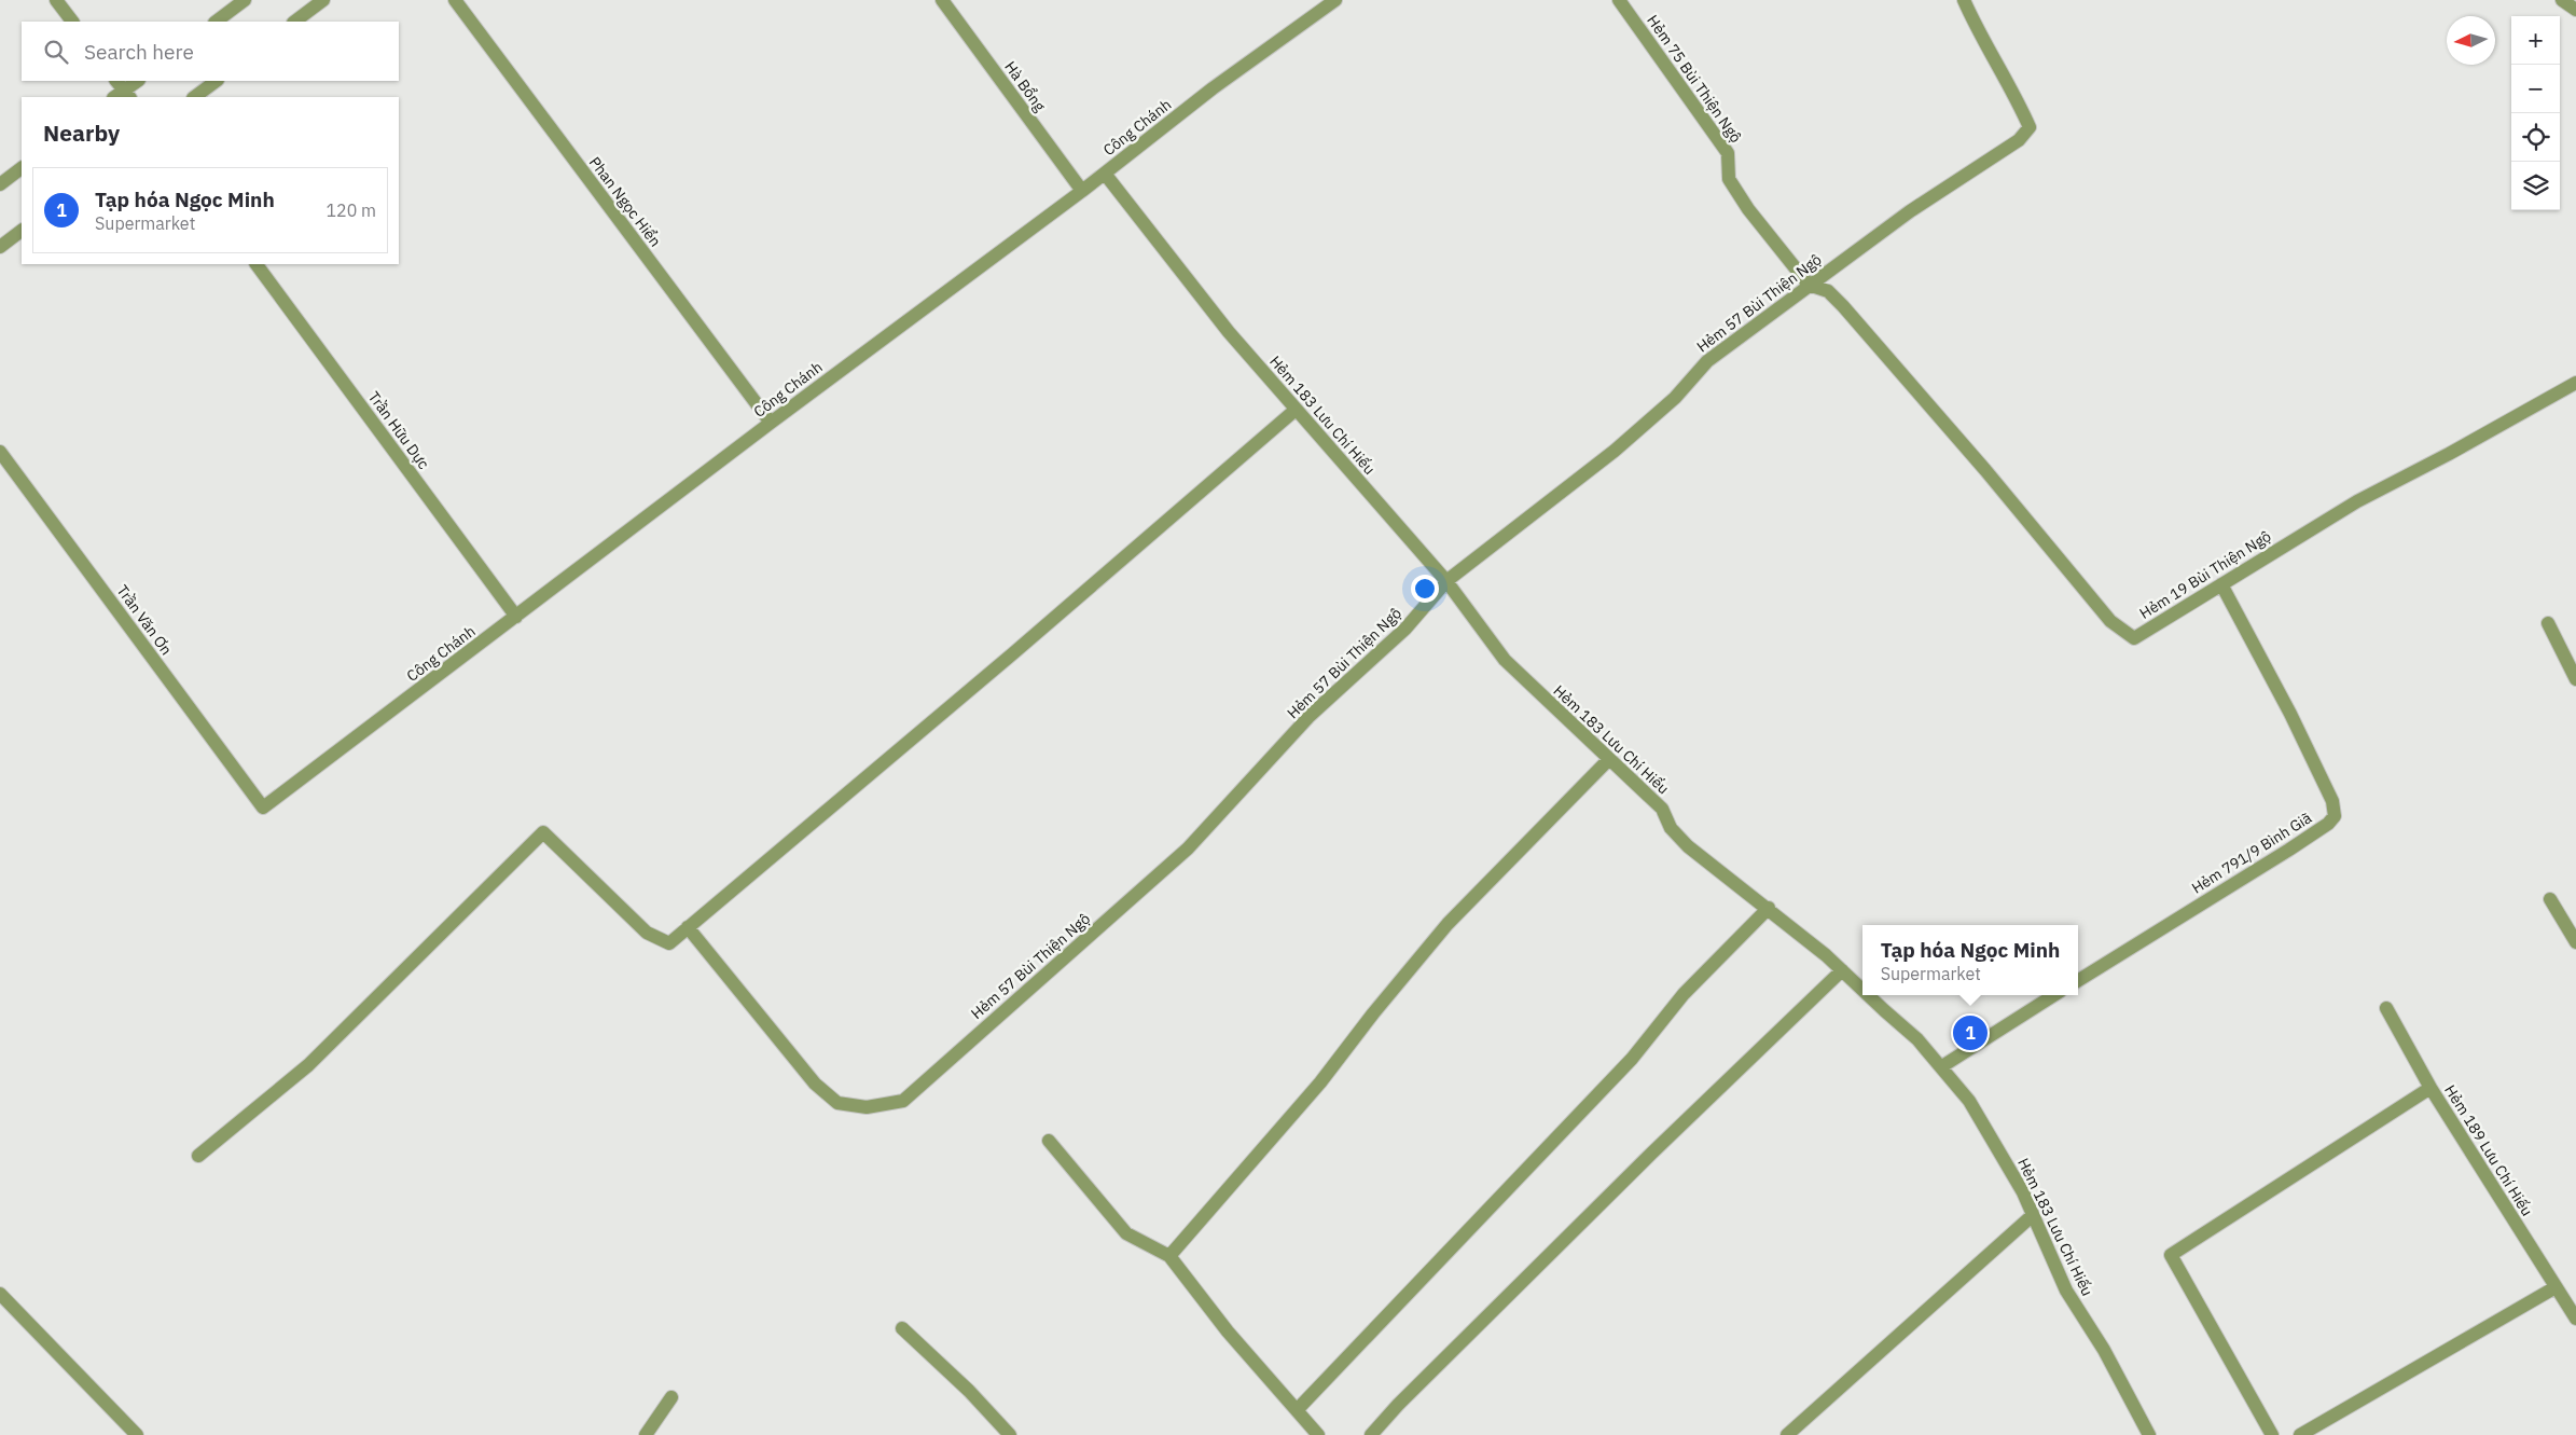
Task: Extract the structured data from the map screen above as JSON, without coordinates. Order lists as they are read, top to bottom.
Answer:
{
  "streets": {
    "street": [
      "Hẻm 75 Bùi Thiện Ngộ",
      "Hà Bổng",
      "Công Chánh",
      "Phan Ngọc Hiển",
      "Hẻm 57 Bùi Thiện Ngộ",
      "Hẻm 183 Lưu Chí Hiếu",
      "Trần Hữu Dực",
      "Hẻm 19 Bùi Thiện Ngộ",
      "Trần Văn Ơn",
      "Hẻm 791/9 Bình Giã",
      "Hẻm 189 Lưu Chí Hiếu"
    ]
  },
  "crossings": [
    ["Hẻm 75 Bùi Thiện Ngộ", "Hẻm 57 Bùi Thiện Ngộ"],
    ["Hẻm 75 Bùi Thiện Ngộ", "Hẻm 19 Bùi Thiện Ngộ"],
    ["Hà Bổng", "Công Chánh"],
    ["Công Chánh", "Phan Ngọc Hiển"],
    ["Công Chánh", "Hẻm 183 Lưu Chí Hiếu"],
    ["Công Chánh", "Trần Hữu Dực"],
    ["Công Chánh", "Trần Văn Ơn"],
    ["Hẻm 57 Bùi Thiện Ngộ", "Hẻm 183 Lưu Chí Hiếu"],
    ["Hẻm 57 Bùi Thiện Ngộ", "Hẻm 19 Bùi Thiện Ngộ"],
    ["Hẻm 19 Bùi Thiện Ngộ", "Hẻm 791/9 Bình Giã"]
  ],
  "north": "left",
  "page": {
    "map_buttons": ["+", "−"],
    "search": "Search here",
    "heading": "Nearby",
    "list": [
      {
        "mark": "1",
        "name": "Tạp hóa Ngọc Minh",
        "note": "Supermarket",
        "value": "120 m"
      }
    ],
    "popup": ["Tạp hóa Ngọc Minh", "Supermarket"],
    "pins": "1"
  }
}
